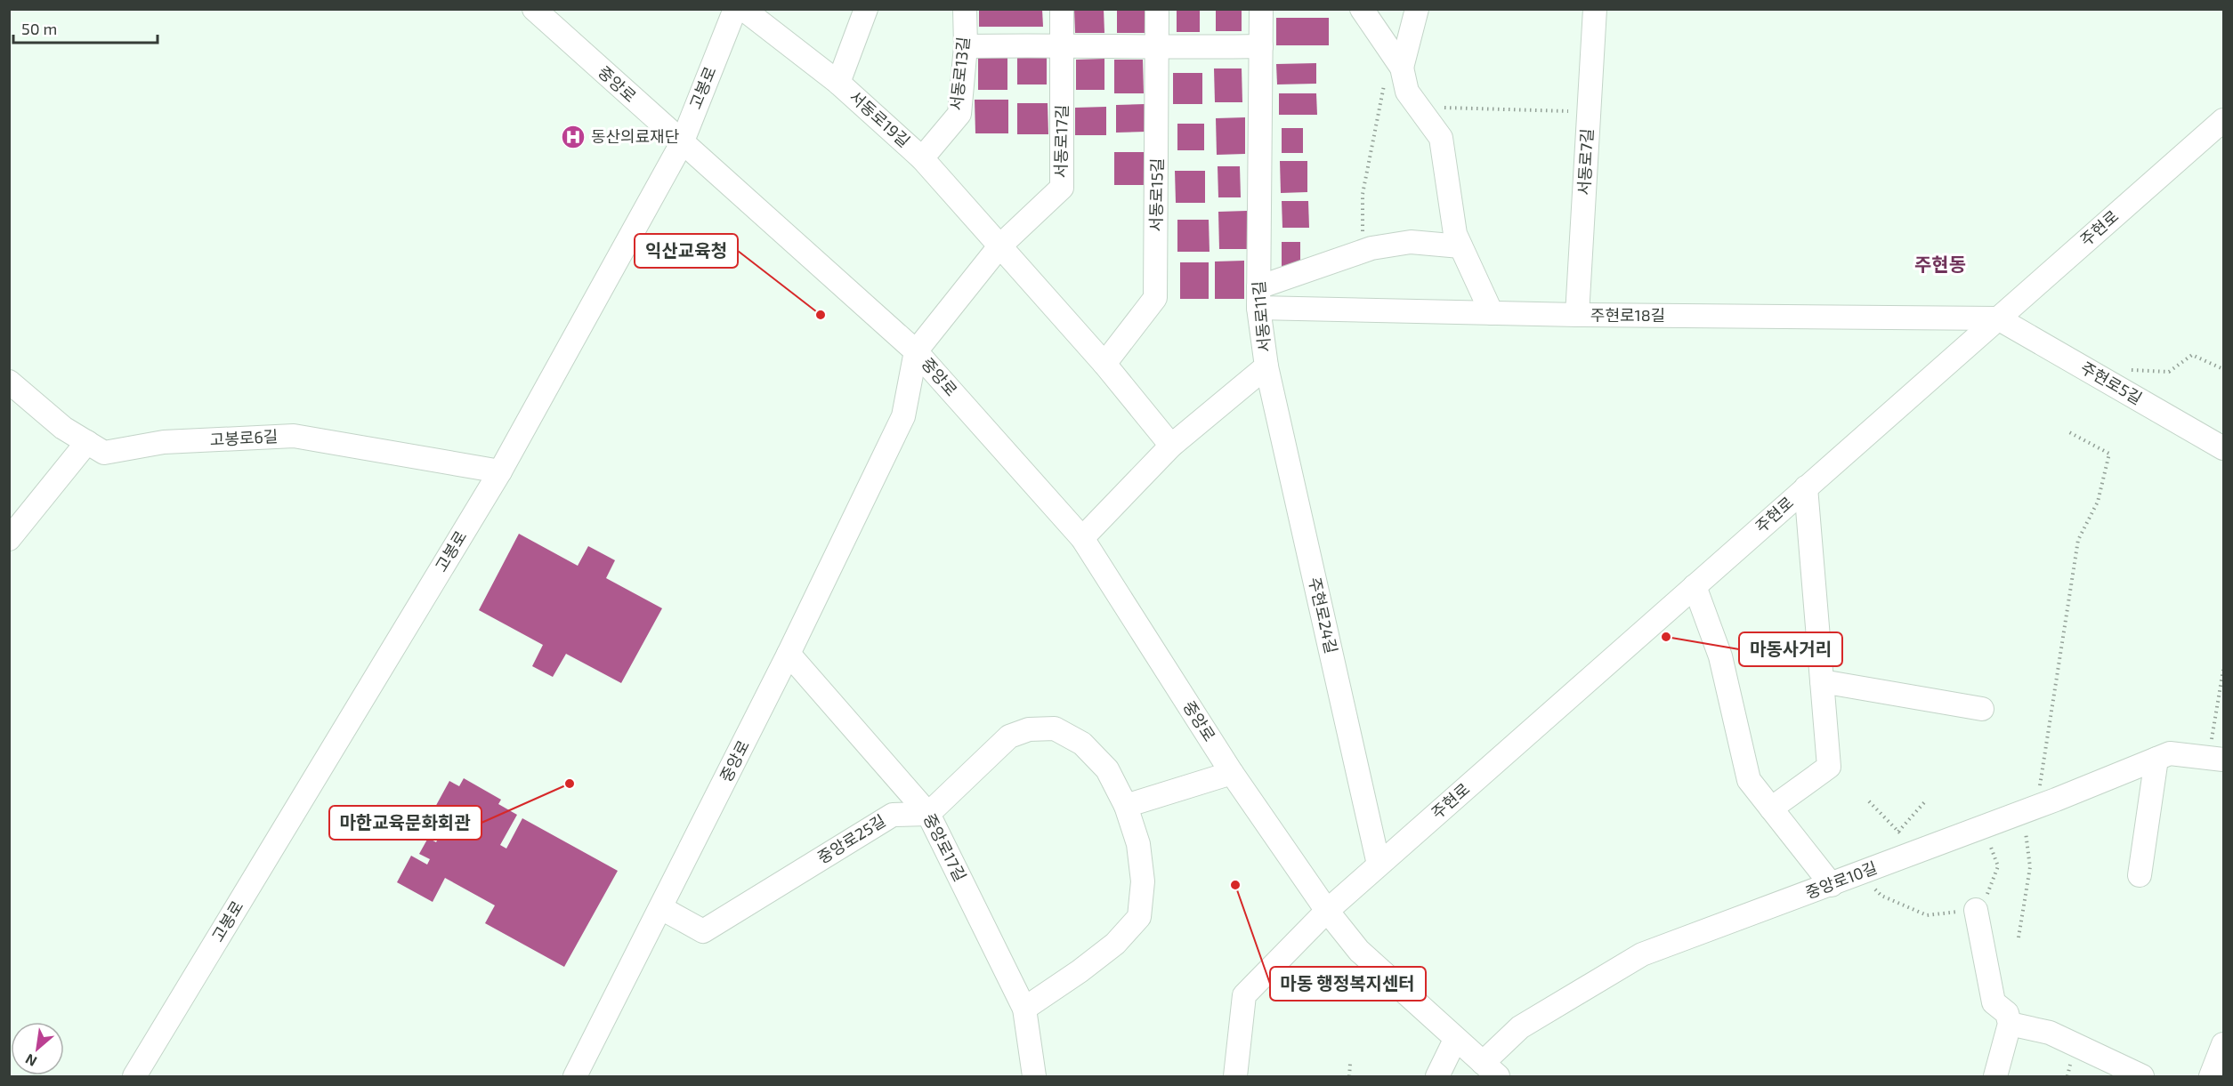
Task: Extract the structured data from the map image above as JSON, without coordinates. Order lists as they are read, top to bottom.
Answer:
{
  "streets": {
    "street": [
      "서동로13길",
      "중앙로",
      "고봉로",
      "서동로19길",
      "서동로17길",
      "서동로7길",
      "서동로15길",
      "주현로",
      "주현로18길",
      "서동로11길",
      "주현로5길",
      "고봉로6길",
      "주현로24길",
      "중앙로25길",
      "중앙로17길",
      "중앙로10길"
    ]
  },
  "crossings": [
    ["서동로13길", "서동로19길"],
    ["중앙로", "고봉로"],
    ["중앙로", "주현로"],
    ["중앙로", "서동로11길"],
    ["중앙로", "중앙로25길"],
    ["중앙로", "중앙로17길"],
    ["중앙로", "중앙로10길"],
    ["고봉로", "고봉로6길"],
    ["서동로19길", "서동로17길"],
    ["서동로19길", "서동로15길"],
    ["서동로19길", "서동로11길"],
    ["서동로7길", "주현로18길"],
    ["주현로", "주현로18길"],
    ["주현로", "주현로5길"],
    ["주현로", "주현로24길"],
    ["주현로18길", "서동로11길"],
    ["주현로18길", "주현로5길"],
    ["서동로11길", "주현로24길"],
    ["중앙로25길", "중앙로17길"]
  ],
  "districts": ["주현동"],
  "places": {
    "hospital": ["동산의료재단"],
    "other": [
      "익산교육청",
      "마동사거리",
      "마한교육문화회관",
      "마동 행정복지센터"
    ]
  },
  "scale_bar": "50 m",
  "north": "bottom left"
}
